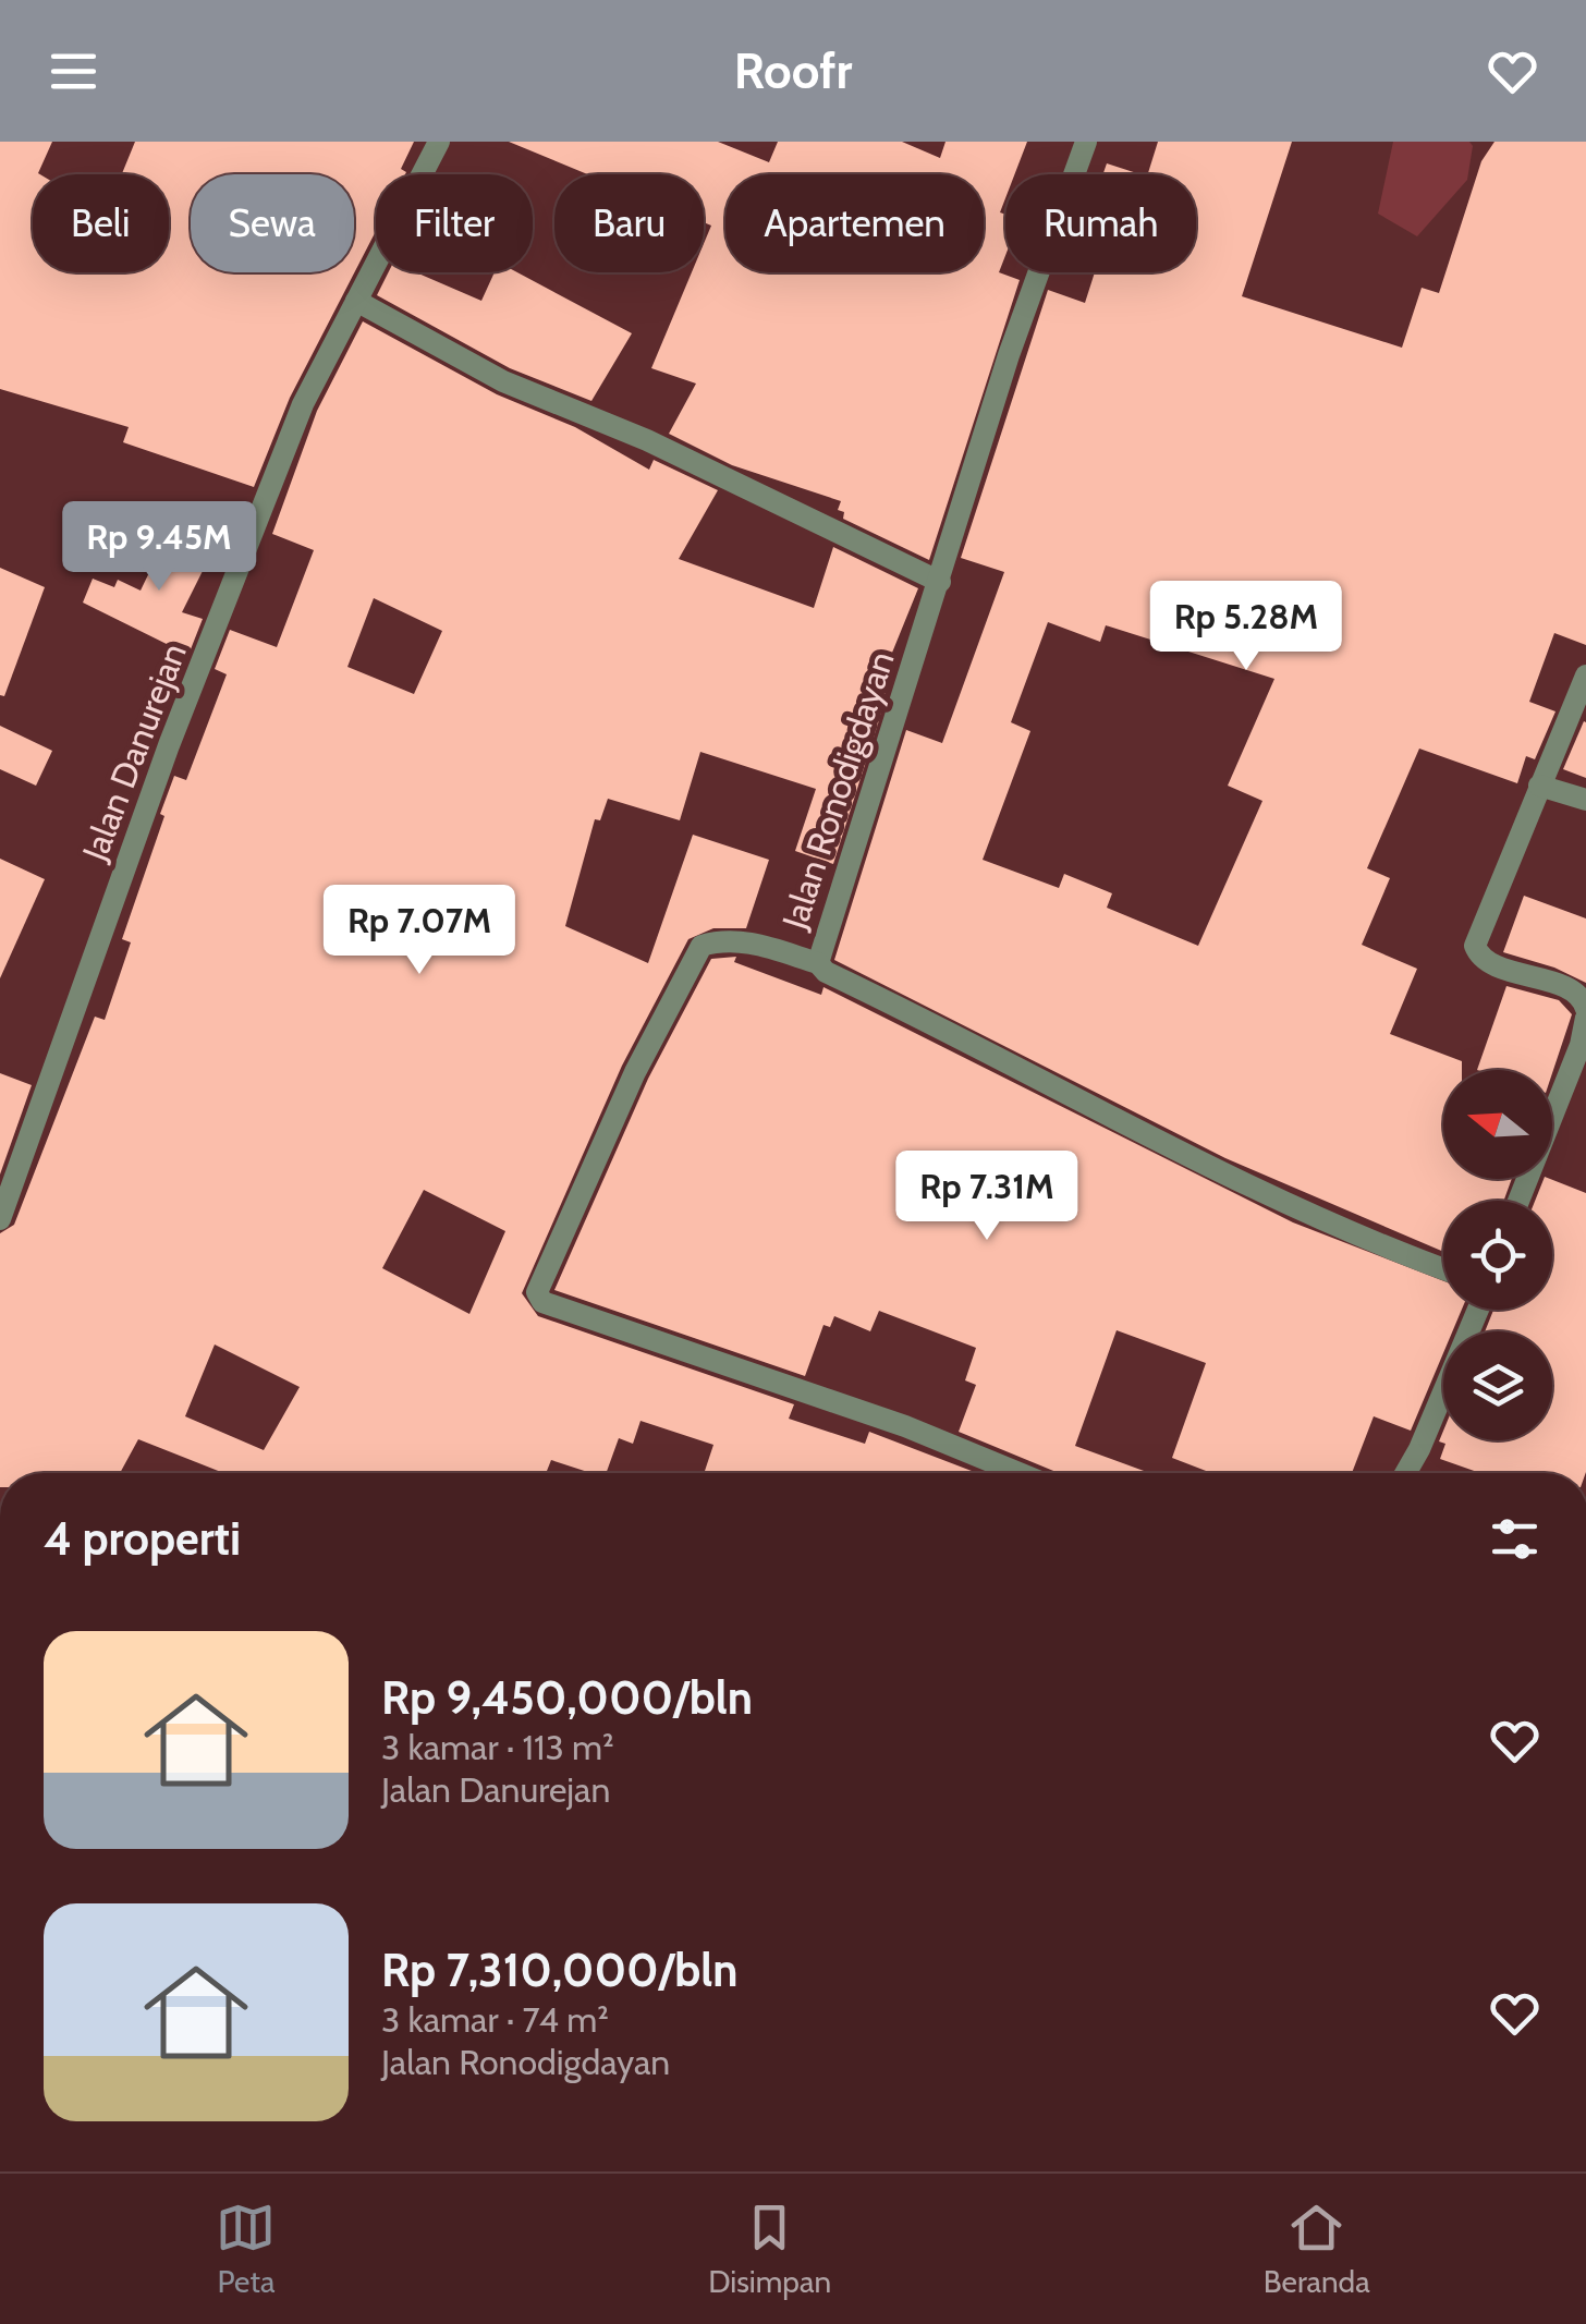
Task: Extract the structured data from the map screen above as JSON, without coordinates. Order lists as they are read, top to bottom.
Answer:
{
  "streets": {
    "street": ["Jalan Danurejan", "Jalan Ronodigdayan"]
  },
  "north": "left",
  "page": {
    "header": "Roofr",
    "chip": [
      "Beli",
      "Sewa",
      "Filter",
      "Baru",
      "Apartemen",
      "Rumah"
    ],
    "price": [
      "Rp 9.45M",
      "Rp 5.28M",
      "Rp 7.07M",
      "Rp 7.31M"
    ],
    "heading": "4 properti",
    "list": [
      {
        "name": "Rp 9,450,000/bln",
        "note": "3 kamar · 113 m² · Jalan Danurejan"
      },
      {
        "name": "Rp 7,310,000/bln",
        "note": "3 kamar · 74 m² · Jalan Ronodigdayan"
      }
    ],
    "tabs": ["Peta", "Disimpan", "Beranda"]
  }
}
